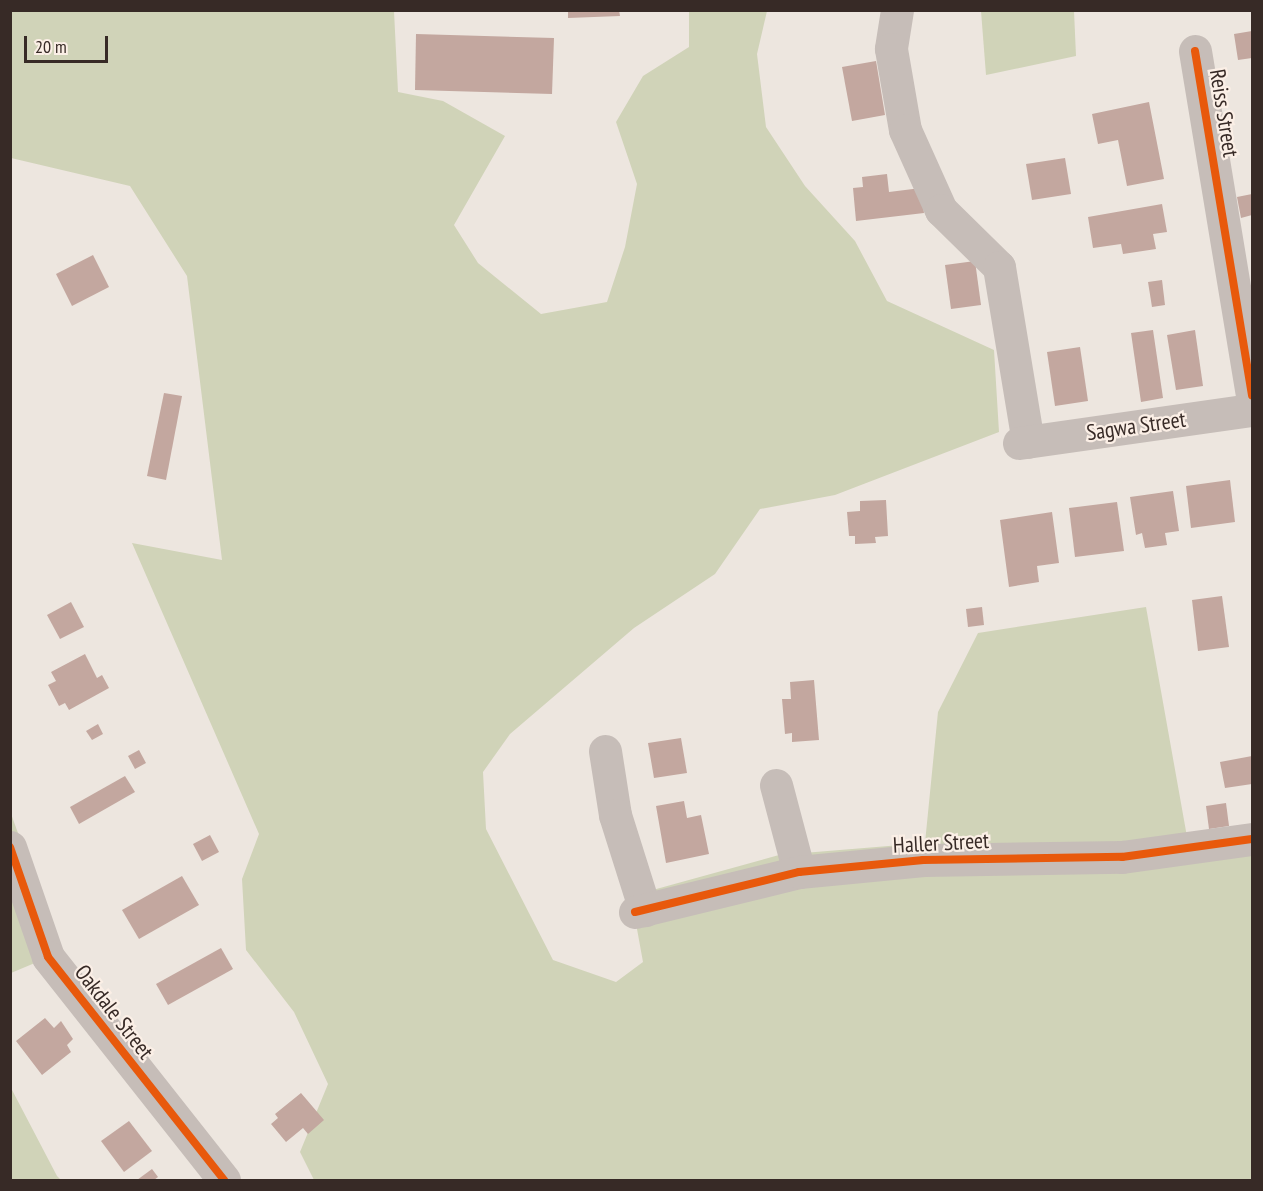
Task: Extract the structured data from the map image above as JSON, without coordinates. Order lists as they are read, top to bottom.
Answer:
{
  "streets": {
    "street": [
      "Reiss Street",
      "Sagwa Street",
      "Haller Street",
      "Oakdale Street"
    ]
  },
  "scale_bar": "20 m"
}
